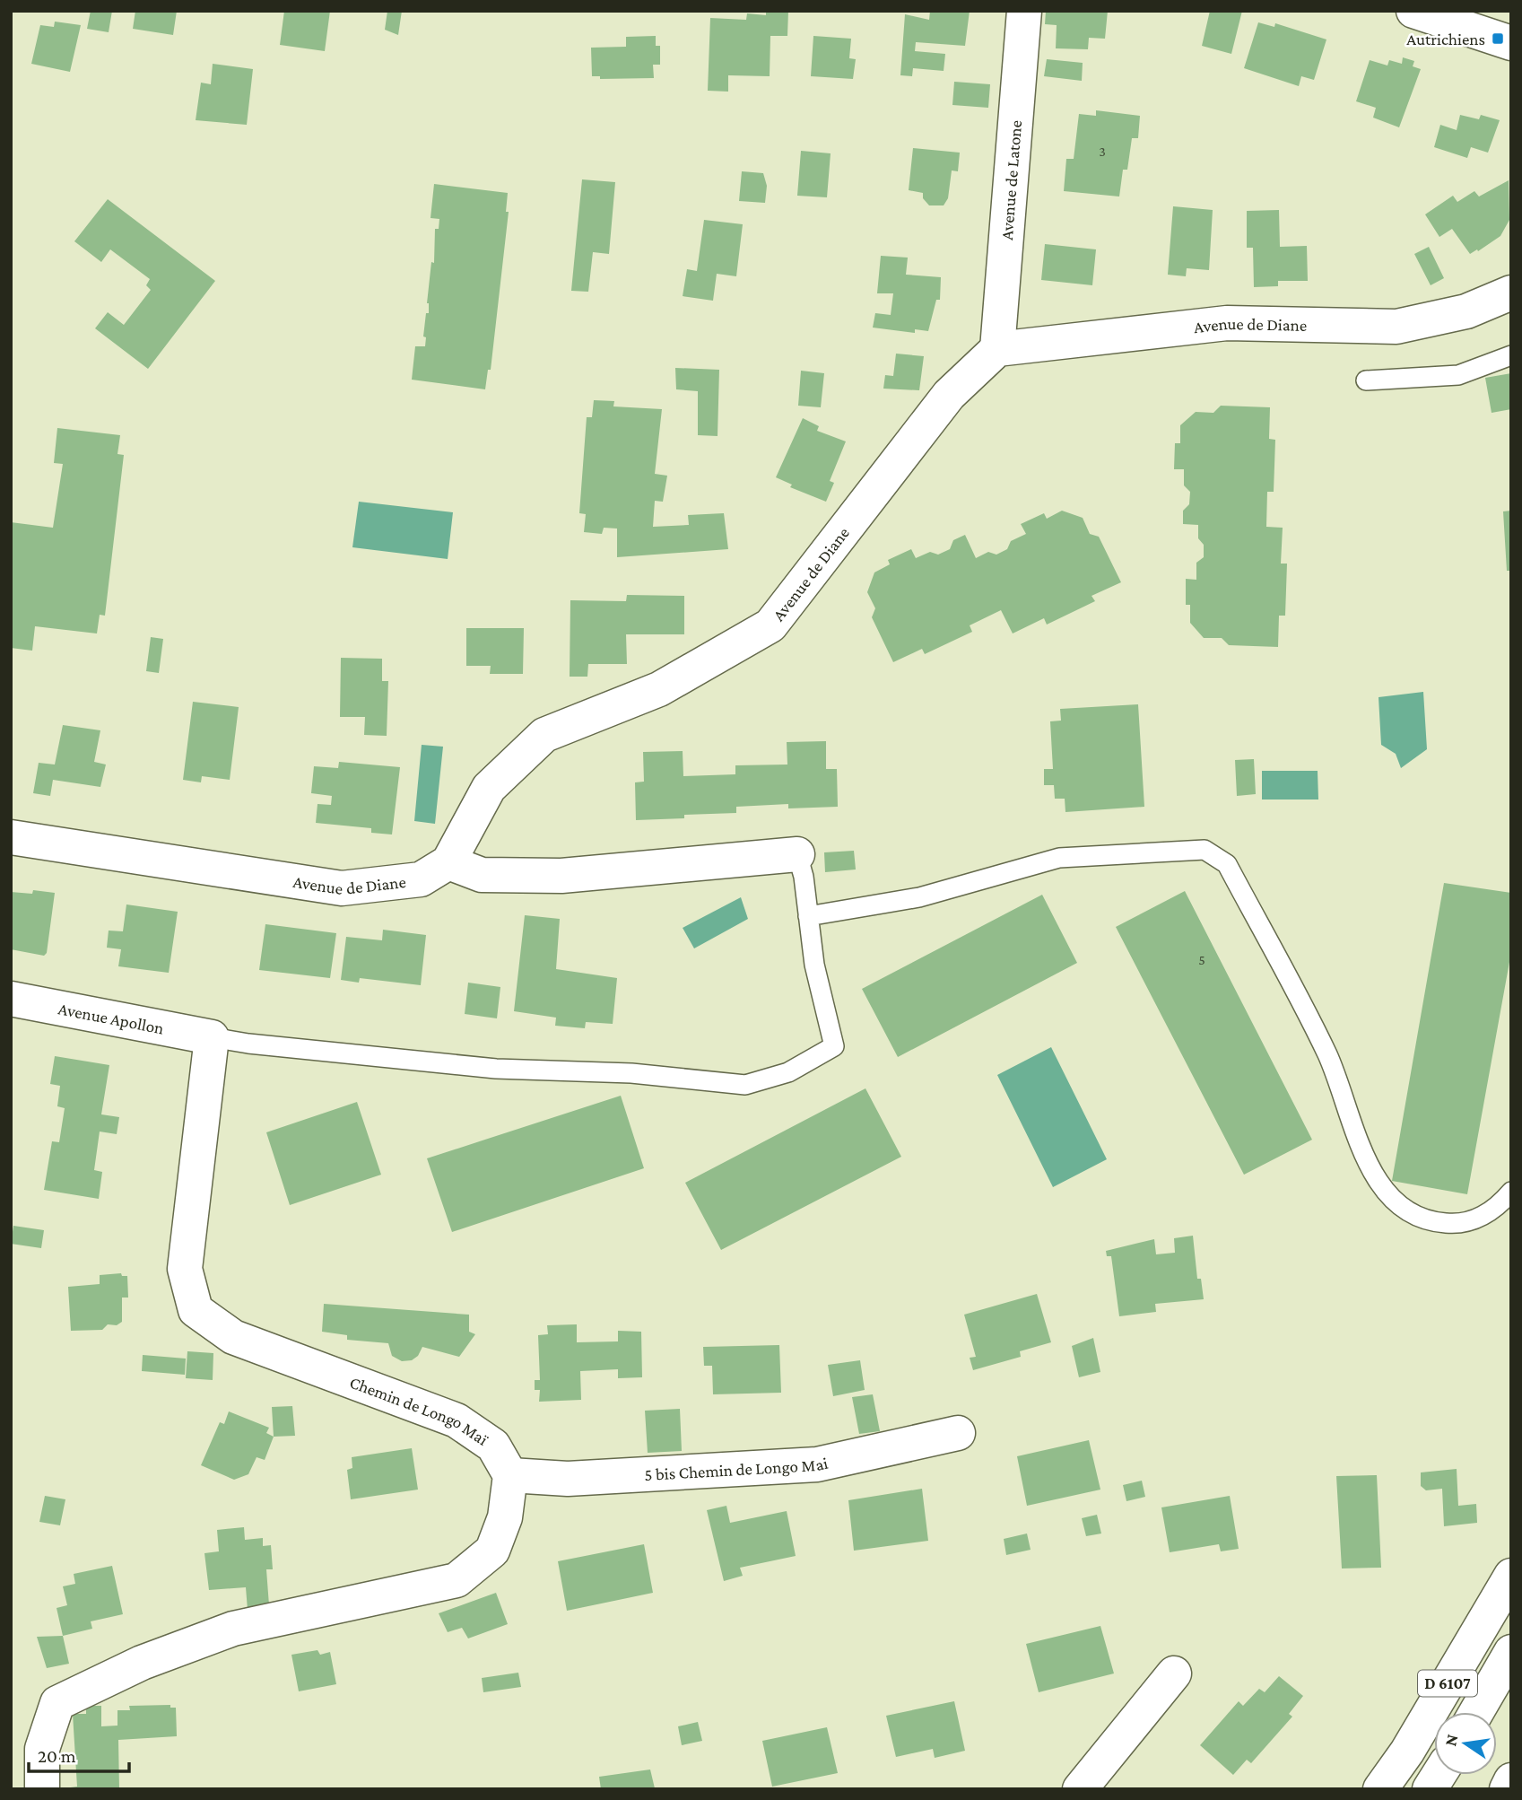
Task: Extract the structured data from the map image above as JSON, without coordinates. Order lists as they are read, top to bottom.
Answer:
{
  "streets": {
    "main road": [
      "Avenue de Latone",
      "Avenue de Diane",
      "Avenue Apollon",
      "Chemin de Longo Maï",
      "5 bis Chemin de Longo Mai",
      "D 6107"
    ]
  },
  "crossings": [
    ["Avenue de Latone", "Avenue de Diane"],
    ["Avenue Apollon", "Chemin de Longo Maï"],
    ["Chemin de Longo Maï", "5 bis Chemin de Longo Mai"]
  ],
  "places": {
    "transit": ["Autrichiens"]
  },
  "house_numbers": ["3", "5"],
  "scale_bar": "20 m",
  "north": "left"
}
